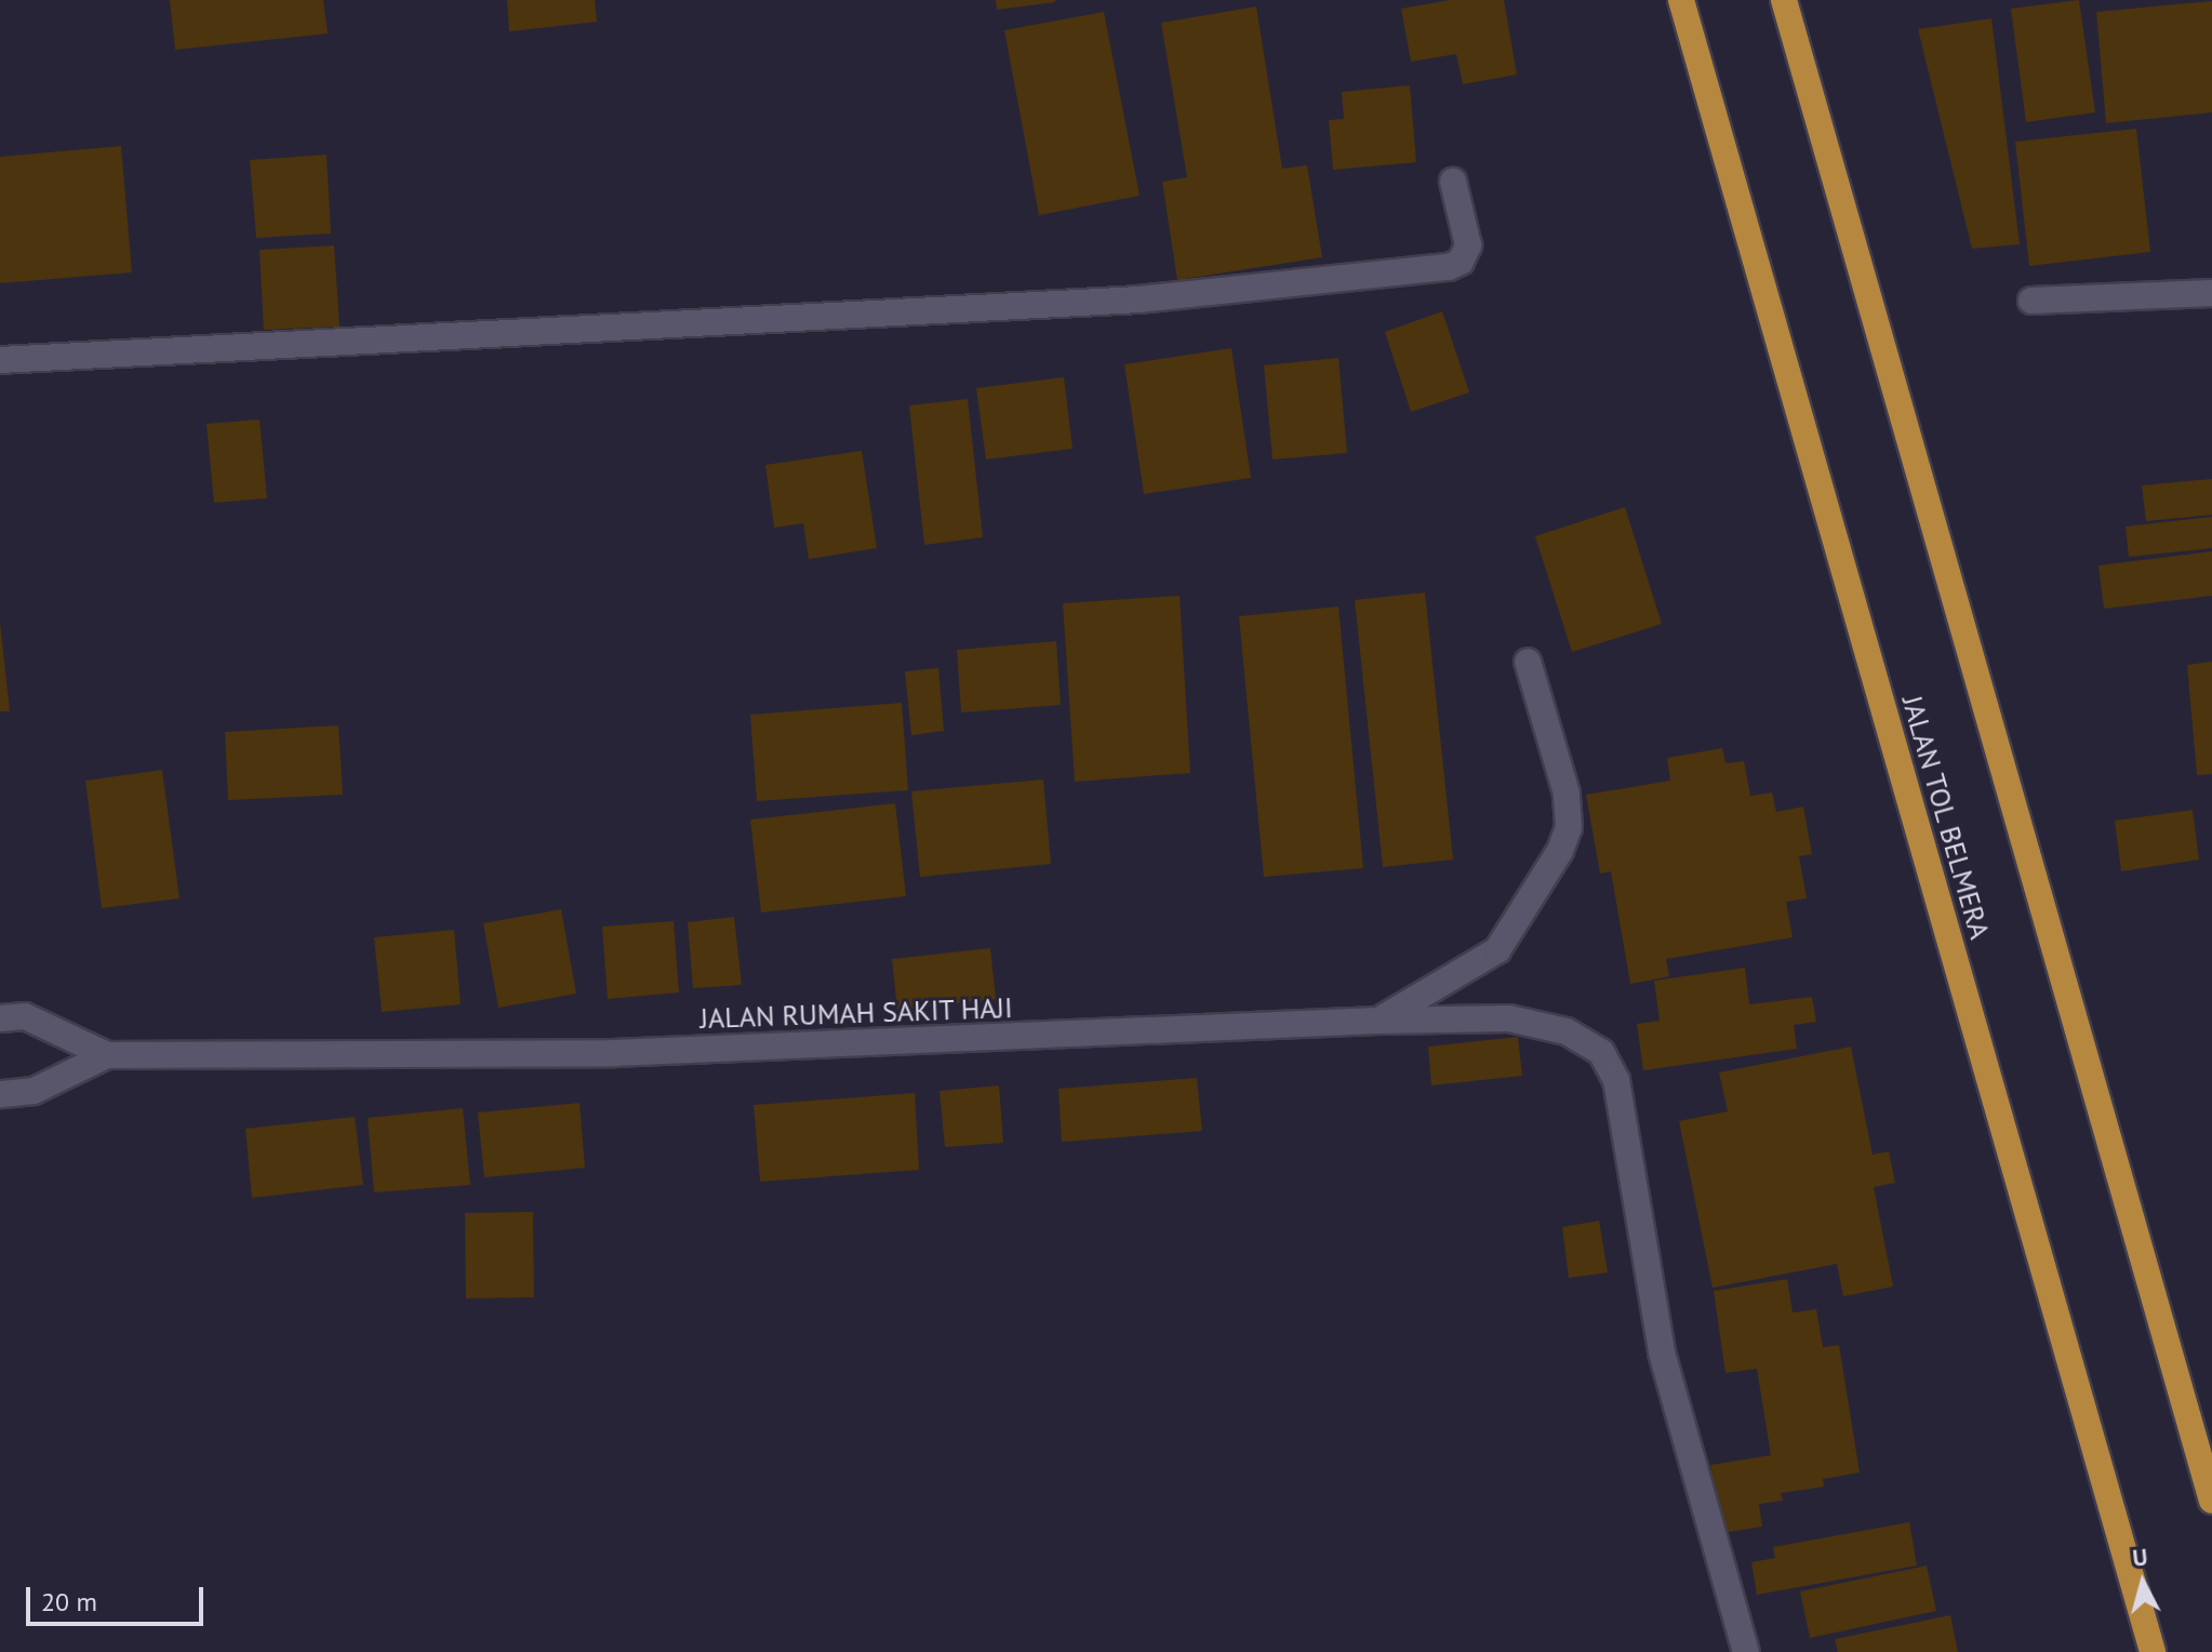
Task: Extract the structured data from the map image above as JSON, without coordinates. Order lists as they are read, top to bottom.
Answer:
{
  "streets": {
    "highway": ["JALAN TOL BELMERA"],
    "street": ["JALAN RUMAH SAKIT HAJI"]
  },
  "scale_bar": "20 m",
  "north": "top"
}
